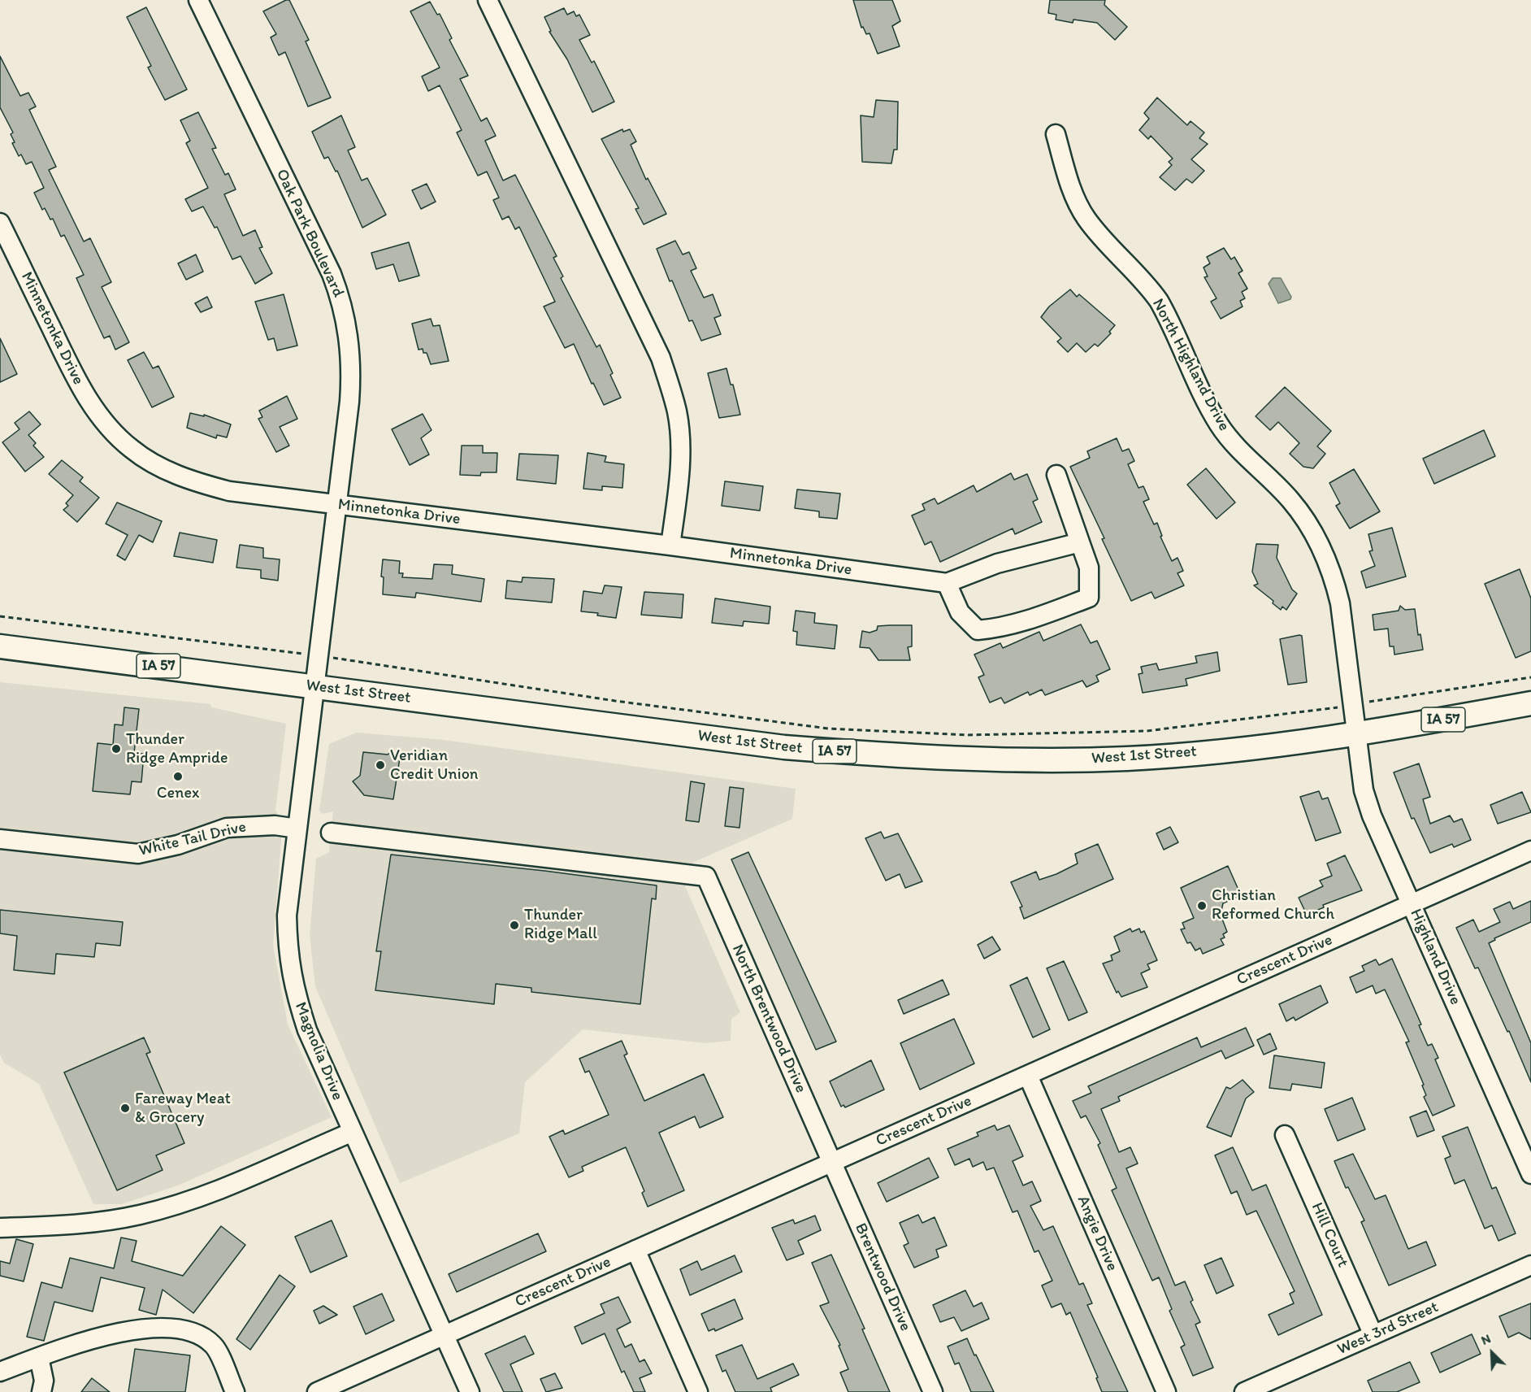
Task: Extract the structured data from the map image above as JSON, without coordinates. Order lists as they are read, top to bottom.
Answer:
{
  "streets": {
    "main road": ["IA 57", "West 1st Street"],
    "street": [
      "Oak Park Boulevard",
      "Minnetonka Drive",
      "North Highland Drive",
      "White Tail Drive",
      "Highland Drive",
      "Crescent Drive",
      "North Brentwood Drive",
      "Magnolia Drive",
      "Angie Drive",
      "Hill Court",
      "Brentwood Drive",
      "West 3rd Street"
    ]
  },
  "crossings": [
    ["Oak Park Boulevard", "Minnetonka Drive"],
    ["Oak Park Boulevard", "West 1st Street"],
    ["Oak Park Boulevard", "Magnolia Drive"],
    ["North Highland Drive", "West 1st Street"],
    ["North Highland Drive", "Highland Drive"],
    ["West 1st Street", "Highland Drive"],
    ["West 1st Street", "Magnolia Drive"],
    ["White Tail Drive", "Magnolia Drive"],
    ["Highland Drive", "Crescent Drive"],
    ["Crescent Drive", "North Brentwood Drive"],
    ["Crescent Drive", "Magnolia Drive"],
    ["Crescent Drive", "Angie Drive"],
    ["Crescent Drive", "Brentwood Drive"],
    ["North Brentwood Drive", "Brentwood Drive"],
    ["Hill Court", "West 3rd Street"]
  ],
  "places": [
    "Thunder Ridge Ampride",
    "Veridian Credit Union",
    "Cenex",
    "Christian Reformed Church",
    "Thunder Ridge Mall",
    "Fareway Meat & Grocery"
  ],
  "north": "top left"
}
